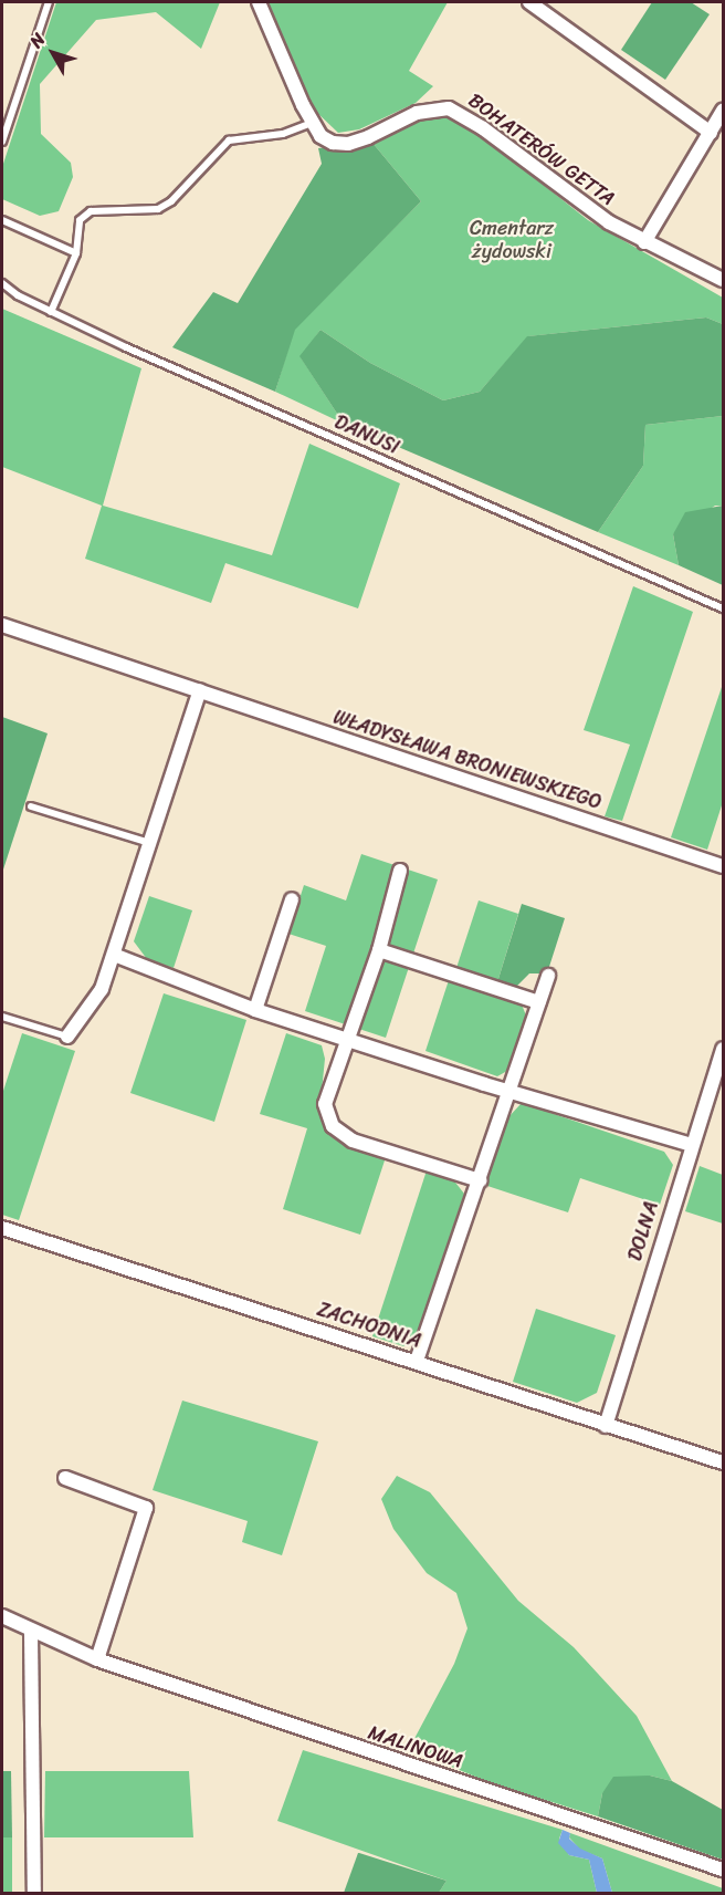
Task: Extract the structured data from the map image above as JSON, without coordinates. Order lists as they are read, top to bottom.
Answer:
{
  "streets": {
    "street": [
      "BOHATERÓW GETTA",
      "WŁADYSŁAWA BRONIEWSKIEGO",
      "DOLNA",
      "ZACHODNIA",
      "MALINOWA"
    ],
    "lane": ["DANUSI"]
  },
  "crossings": [
    ["DOLNA", "ZACHODNIA"]
  ],
  "parks": ["Cmentarz żydowski"],
  "north": "top left"
}
